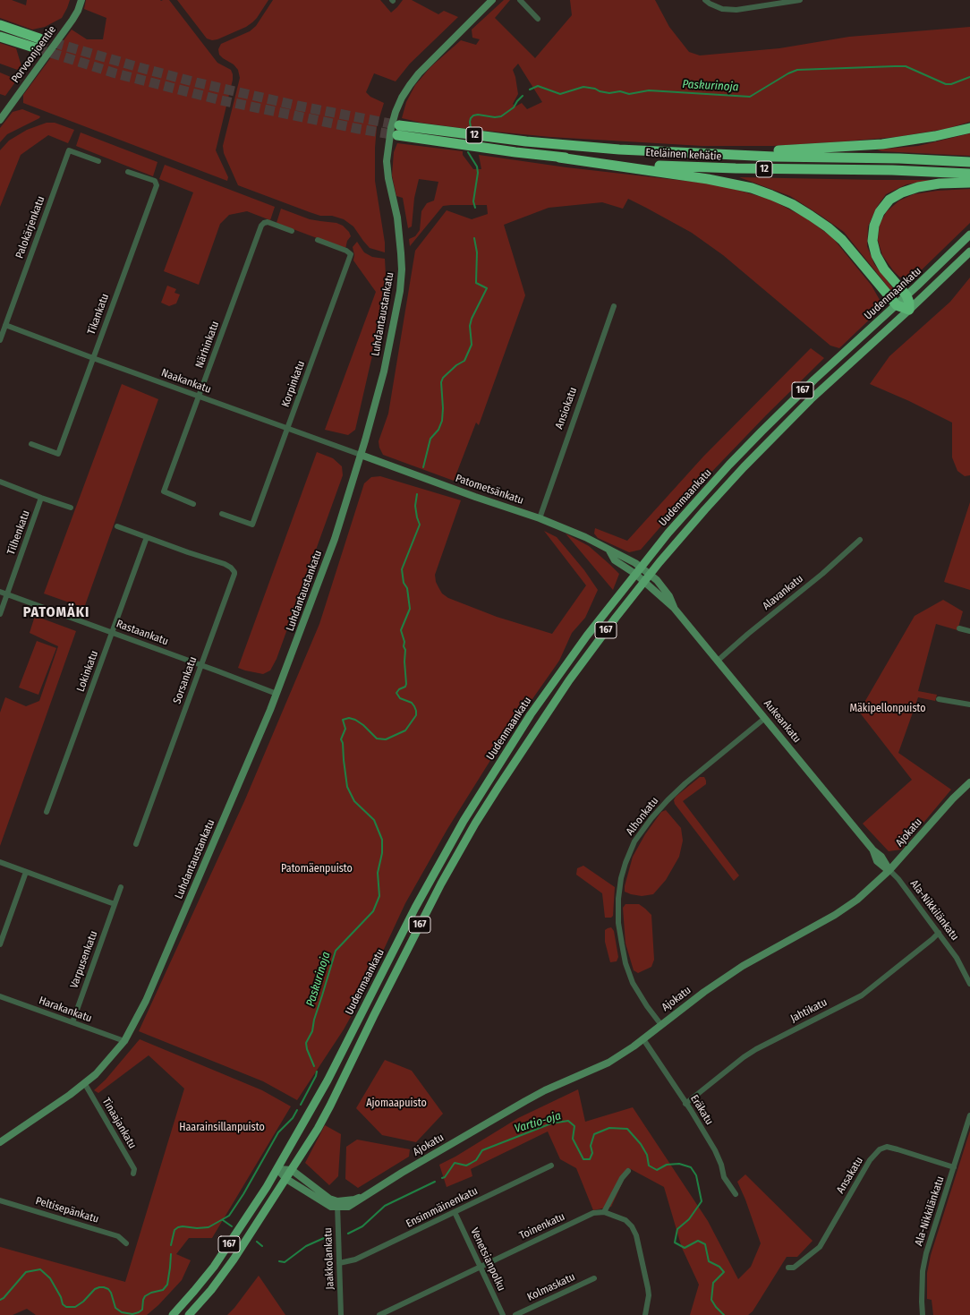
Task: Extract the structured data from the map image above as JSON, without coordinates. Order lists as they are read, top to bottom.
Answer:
{
  "streets": {
    "highway": ["12", "Eteläinen kehätie"],
    "main road": ["Uudenmaankatu", "167"],
    "street": [
      "Porvoonjoentie",
      "Palokärjenkatu",
      "Tikankatu",
      "Luhdantaustankatu",
      "Närhinkatu",
      "Naakankatu",
      "Korpinkatu",
      "Ansiokatu",
      "Patometsänkatu",
      "Tilhenkatu",
      "Alavankatu",
      "Rastaankatu",
      "Lokinkatu",
      "Sorsankatu",
      "Aukeankatu",
      "Alhonkatu",
      "Ajokatu",
      "Ala-Nikkilänkatu",
      "Varpusenkatu",
      "Harakankatu",
      "Jahtikatu",
      "Eräkatu",
      "Tinaajankatu",
      "Ansakatu",
      "Ensimmäinenkatu",
      "Peltisepänkatu",
      "Toinenkatu",
      "Jaakkolankatu",
      "Venetsianpolku",
      "Kolmaskatu"
    ]
  },
  "crossings": [
    ["Palokärjenkatu", "Naakankatu"],
    ["Uudenmaankatu", "Patometsänkatu"],
    ["Uudenmaankatu", "Aukeankatu"],
    ["Tikankatu", "Naakankatu"],
    ["Luhdantaustankatu", "Naakankatu"],
    ["Luhdantaustankatu", "Patometsänkatu"],
    ["Luhdantaustankatu", "Rastaankatu"],
    ["Luhdantaustankatu", "Harakankatu"],
    ["Luhdantaustankatu", "Tinaajankatu"],
    ["Närhinkatu", "Naakankatu"],
    ["Naakankatu", "Korpinkatu"],
    ["Naakankatu", "Patometsänkatu"],
    ["Ansiokatu", "Patometsänkatu"],
    ["Patometsänkatu", "Aukeankatu"],
    ["Tilhenkatu", "Rastaankatu"],
    ["Alavankatu", "Aukeankatu"],
    ["Rastaankatu", "Lokinkatu"],
    ["Rastaankatu", "Sorsankatu"],
    ["Lokinkatu", "Sorsankatu"],
    ["Aukeankatu", "Alhonkatu"],
    ["Aukeankatu", "Ajokatu"],
    ["Aukeankatu", "Ala-Nikkilänkatu"],
    ["Alhonkatu", "Ajokatu"],
    ["Ajokatu", "Ala-Nikkilänkatu"],
    ["Ajokatu", "Eräkatu"],
    ["Ajokatu", "Jaakkolankatu"],
    ["Ala-Nikkilänkatu", "Jahtikatu"],
    ["Ala-Nikkilänkatu", "Ansakatu"],
    ["Varpusenkatu", "Harakankatu"],
    ["Jahtikatu", "Eräkatu"],
    ["Ensimmäinenkatu", "Jaakkolankatu"],
    ["Ensimmäinenkatu", "Venetsianpolku"],
    ["Toinenkatu", "Venetsianpolku"]
  ],
  "districts": ["PATOMÄKI"],
  "water": ["Paskurinoja", "Vartio-oja"],
  "parks": [
    "Mäkipellonpuisto",
    "Patomäenpuisto",
    "Ajomaapuisto",
    "Haarainsillanpuisto"
  ]
}
